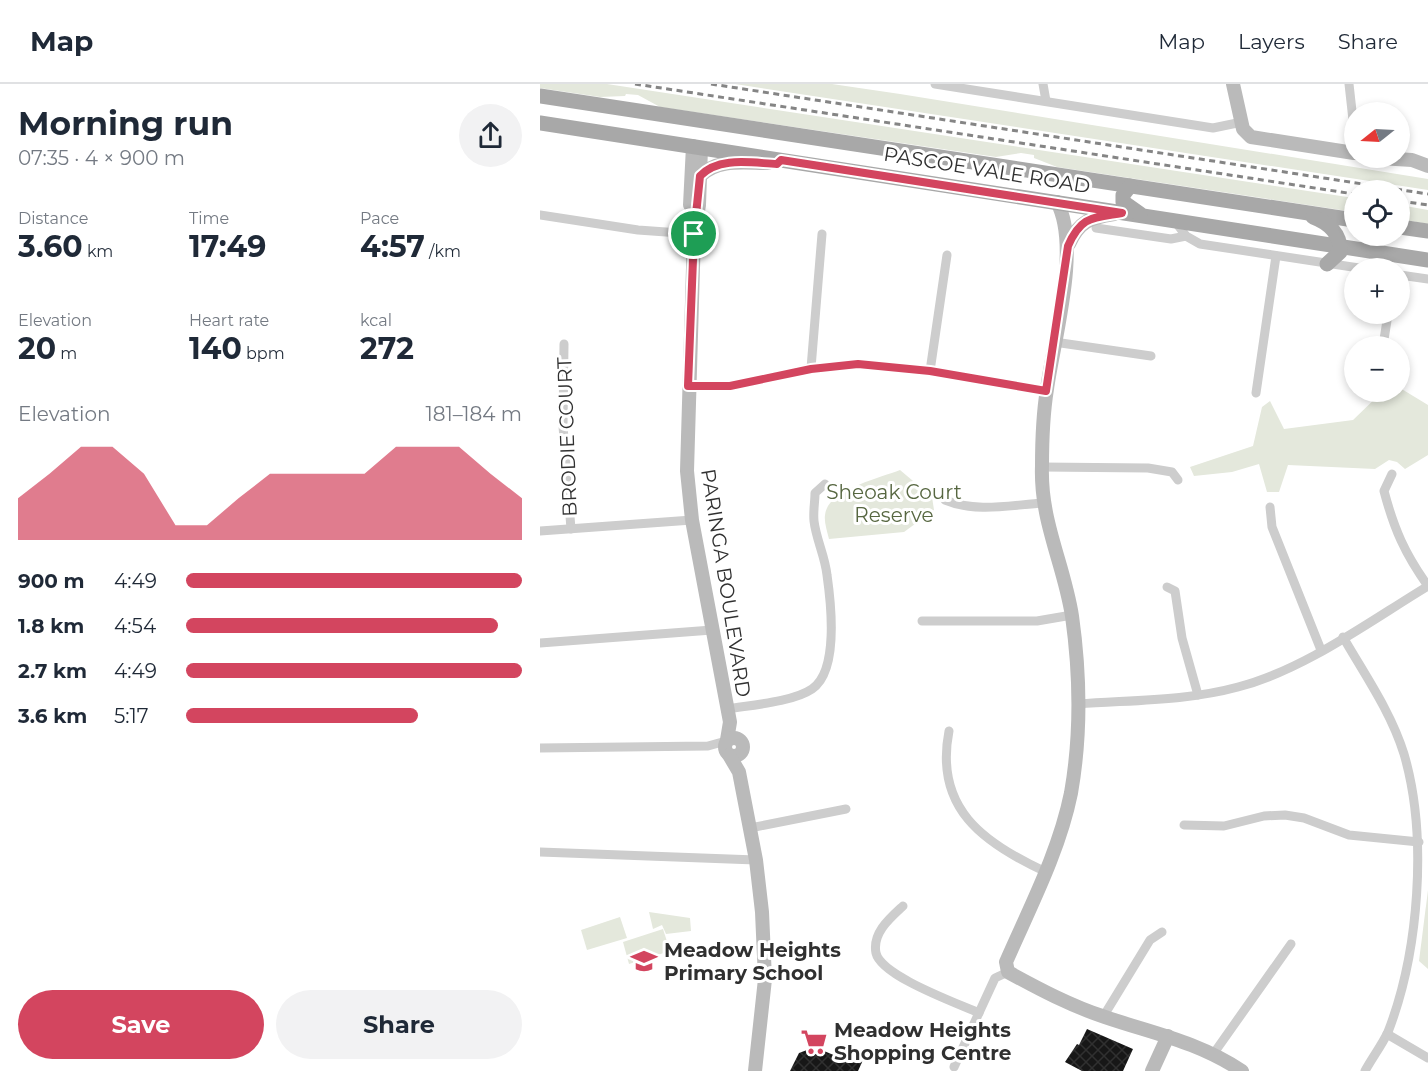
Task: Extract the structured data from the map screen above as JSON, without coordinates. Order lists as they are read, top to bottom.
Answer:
{
  "streets": {
    "main road": ["PASCOE VALE ROAD"],
    "street": ["BRODIE COURT", "PARINGA BOULEVARD"]
  },
  "crossings": [
    ["PASCOE VALE ROAD", "PARINGA BOULEVARD"]
  ],
  "parks": ["Sheoak Court Reserve"],
  "places": {
    "school or university": ["Meadow Heights Primary School"],
    "supermarket": ["Meadow Heights Shopping Centre"]
  },
  "north": "left",
  "page": {
    "header": "Map",
    "nav": ["Map", "Layers", "Share"],
    "heading": ["Morning run", "07:35 · 4 × 900 m"],
    "map_buttons": ["+", "−"],
    "stats": [
      ["Distance", "3.60 km"],
      ["Time", "17:49"],
      ["Pace", "4:57 /km"],
      ["Elevation", "20 m"],
      ["Heart rate", "140 bpm"],
      ["kcal", "272"]
    ],
    "chart": ["Elevation", "181–184 m"],
    "list": [
      {
        "name": "900 m",
        "note": "4:49"
      },
      {
        "name": "1.8 km",
        "note": "4:54"
      },
      {
        "name": "2.7 km",
        "note": "4:49"
      },
      {
        "name": "3.6 km",
        "note": "5:17"
      }
    ],
    "buttons": ["Save", "Share"]
  }
}
